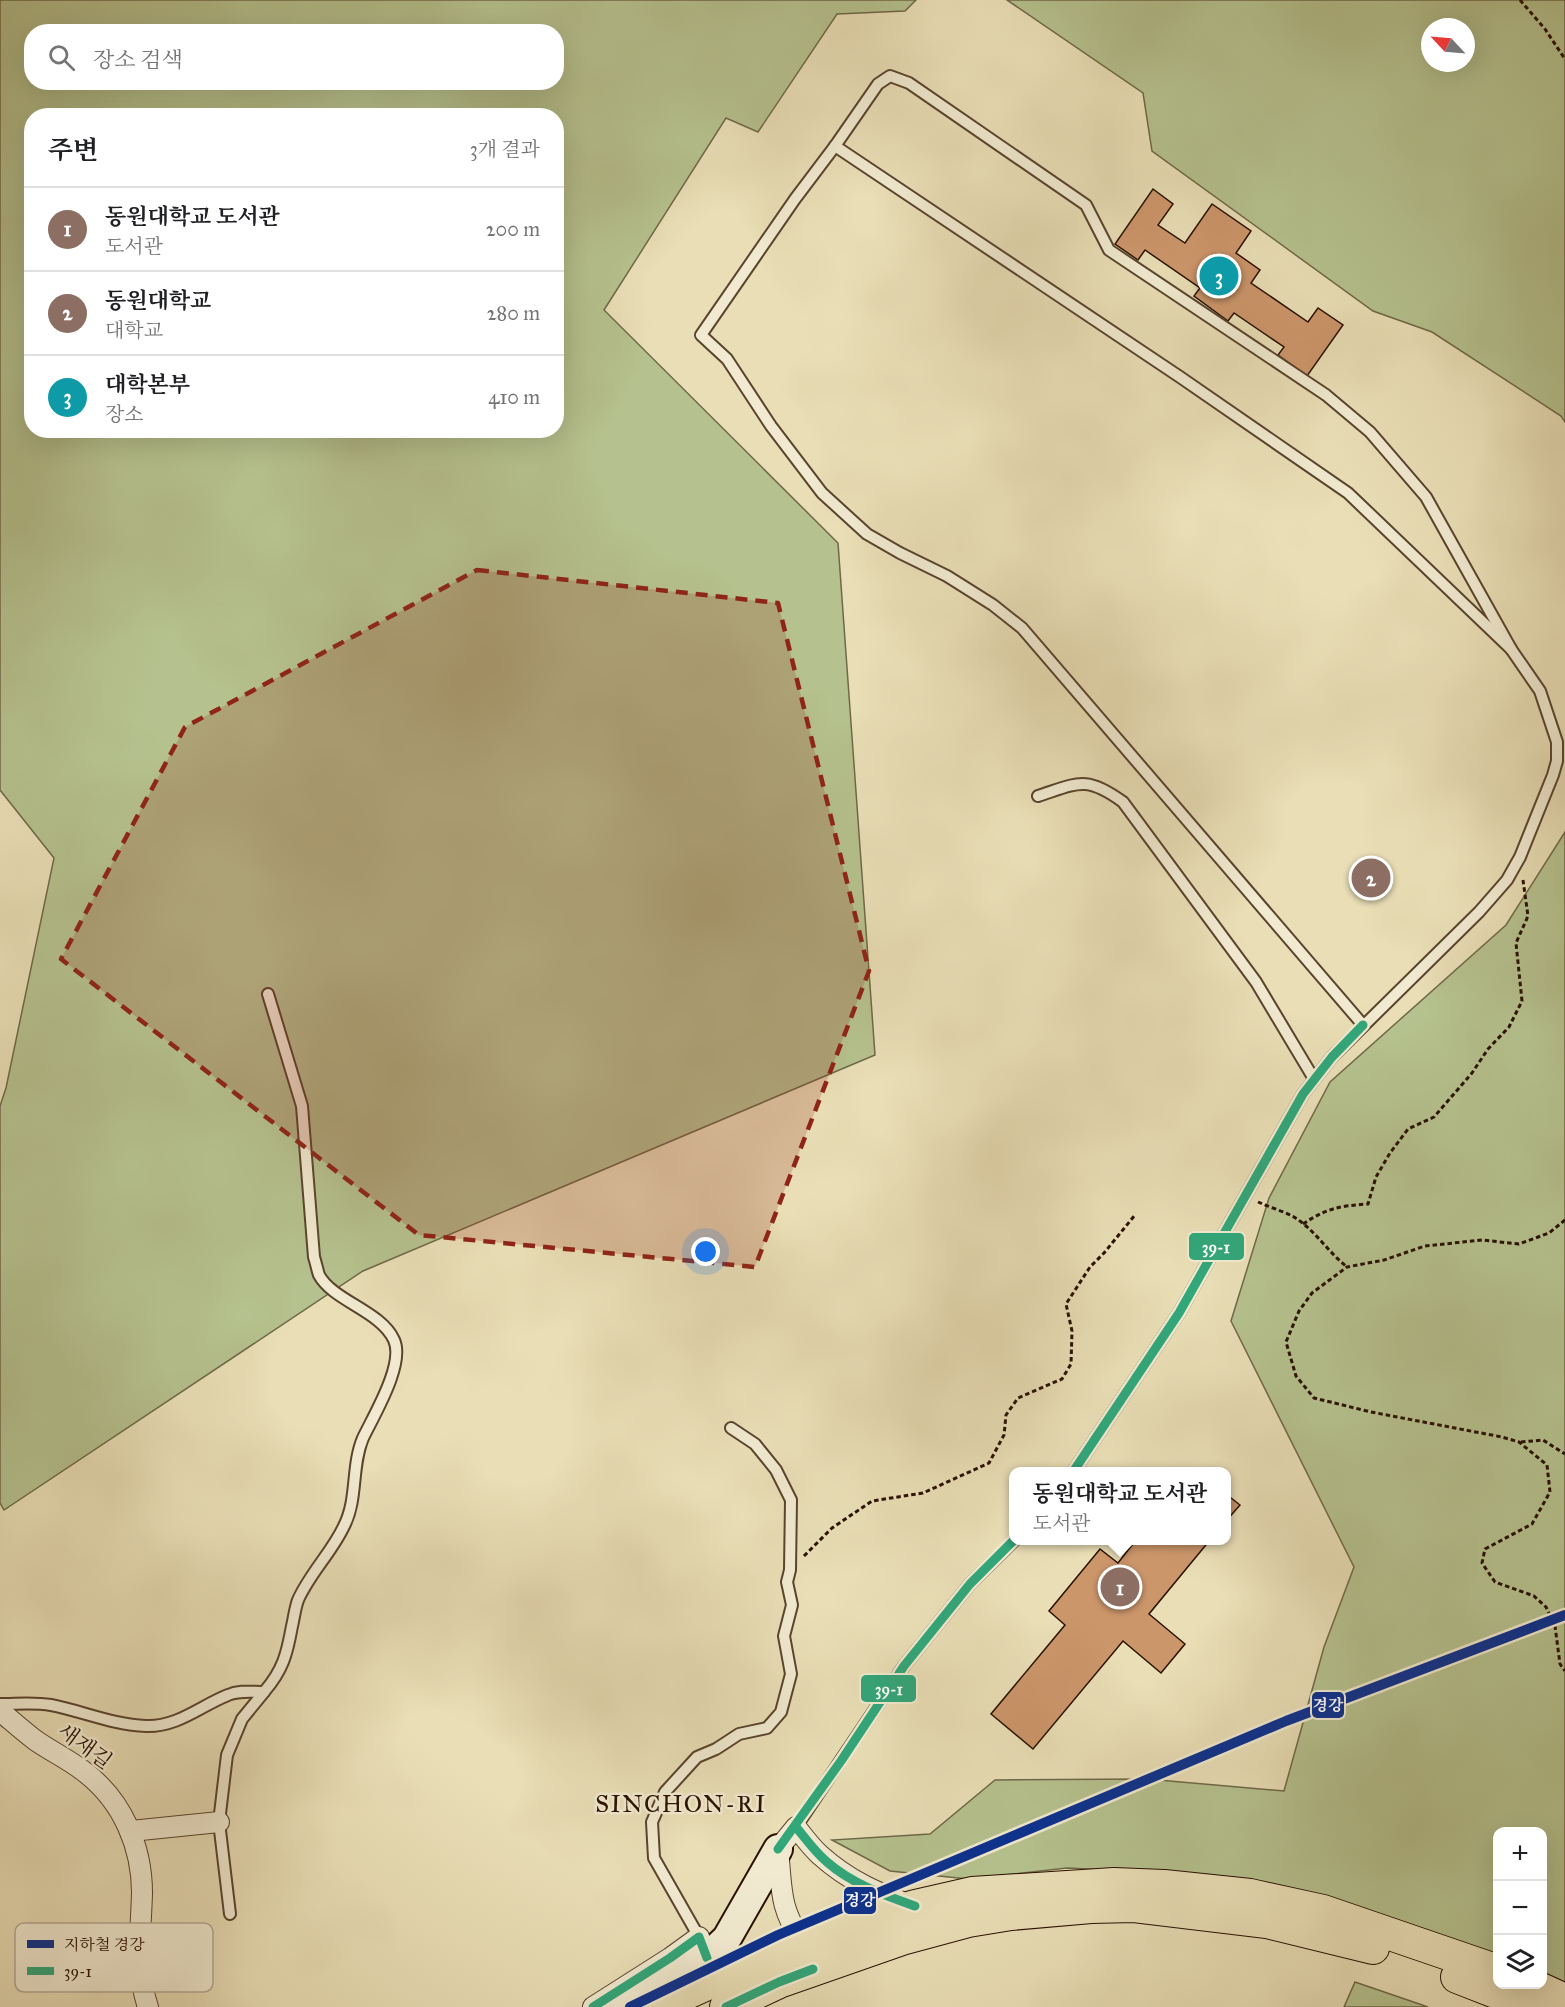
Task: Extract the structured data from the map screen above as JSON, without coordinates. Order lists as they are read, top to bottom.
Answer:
{
  "streets": {
    "street": ["새재길"]
  },
  "districts": ["SINCHON-RI"],
  "lines": ["transit line 39-1", "metro line 경강"],
  "legend": ["지하철 경강", "39-1"],
  "north": "top left",
  "page": {
    "search": "장소 검색",
    "heading": ["주변", "3개 결과"],
    "list": [
      {
        "mark": "1",
        "name": "동원대학교 도서관",
        "note": "도서관",
        "value": "200 m"
      },
      {
        "mark": "2",
        "name": "동원대학교",
        "note": "대학교",
        "value": "280 m"
      },
      {
        "mark": "3",
        "name": "대학본부",
        "note": "장소",
        "value": "410 m"
      }
    ],
    "pins": ["3", "2", "1"],
    "popup": ["동원대학교 도서관", "도서관"],
    "map_buttons": ["+", "−"]
  }
}
